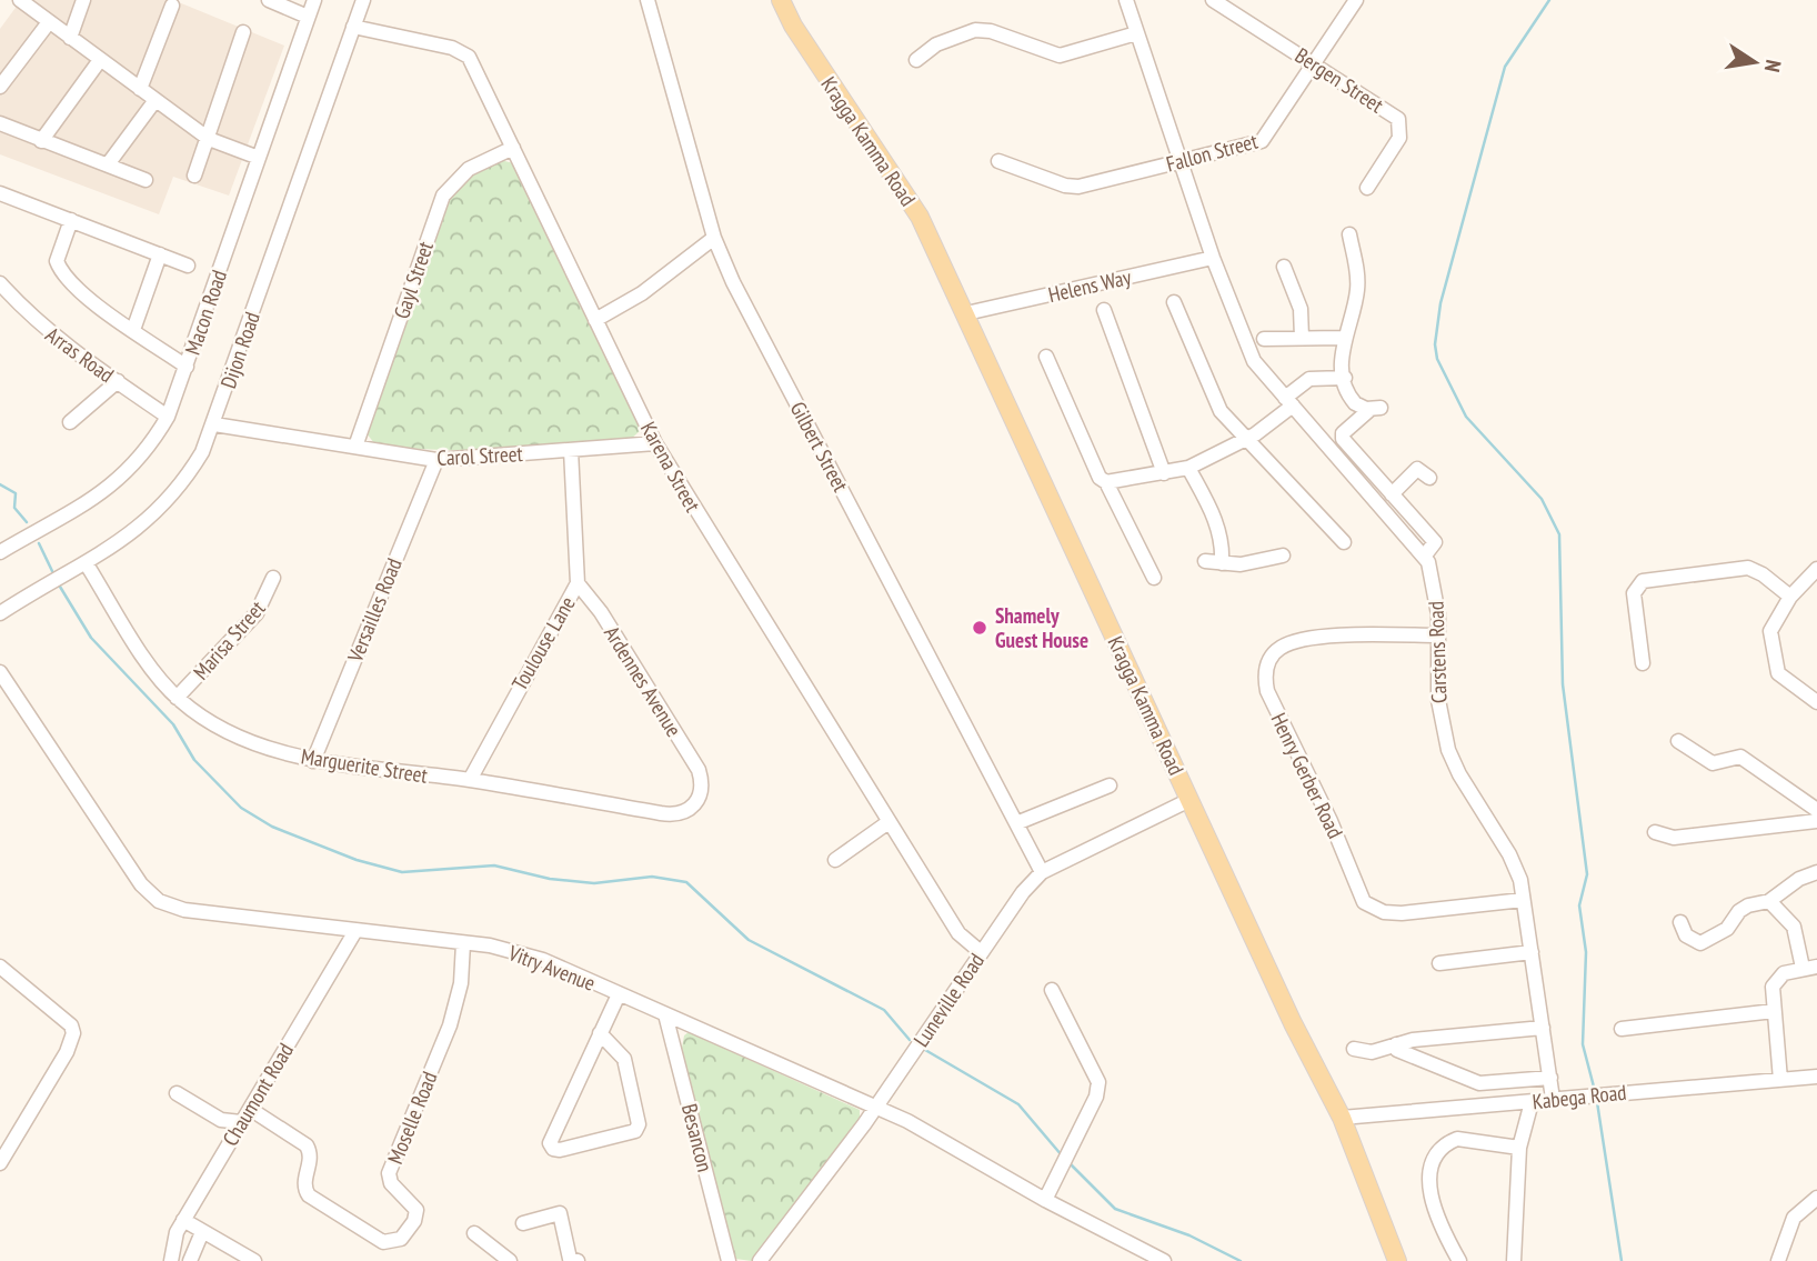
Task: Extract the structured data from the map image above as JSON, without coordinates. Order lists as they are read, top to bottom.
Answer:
{
  "streets": {
    "main road": ["Kragga Kamma Road"],
    "street": [
      "Bergen Street",
      "Fallon Street",
      "Gayl Street",
      "Helens Way",
      "Macon Road",
      "Dijon Road",
      "Arras Road",
      "Gilbert Street",
      "Carol Street",
      "Karena Street",
      "Versailles Road",
      "Marisa Street",
      "Toulouse Lane",
      "Carstens Road",
      "Ardennes Avenue",
      "Marguerite Street",
      "Henry Gerber Road",
      "Vitry Avenue",
      "Luneville Road",
      "Chaumont Road",
      "Kabega Road",
      "Moselle Road",
      "Besancon"
    ]
  },
  "crossings": [
    ["Bergen Street", "Fallon Street"],
    ["Kragga Kamma Road", "Helens Way"],
    ["Kragga Kamma Road", "Luneville Road"],
    ["Kragga Kamma Road", "Kabega Road"],
    ["Fallon Street", "Carstens Road"],
    ["Gayl Street", "Carol Street"],
    ["Gayl Street", "Karena Street"],
    ["Helens Way", "Carstens Road"],
    ["Macon Road", "Arras Road"],
    ["Dijon Road", "Carol Street"],
    ["Dijon Road", "Karena Street"],
    ["Dijon Road", "Marguerite Street"],
    ["Gilbert Street", "Luneville Road"],
    ["Carol Street", "Karena Street"],
    ["Carol Street", "Versailles Road"],
    ["Carol Street", "Toulouse Lane"],
    ["Karena Street", "Luneville Road"],
    ["Versailles Road", "Marguerite Street"],
    ["Marisa Street", "Marguerite Street"],
    ["Toulouse Lane", "Ardennes Avenue"],
    ["Toulouse Lane", "Marguerite Street"],
    ["Carstens Road", "Henry Gerber Road"],
    ["Carstens Road", "Kabega Road"],
    ["Ardennes Avenue", "Marguerite Street"],
    ["Vitry Avenue", "Luneville Road"],
    ["Vitry Avenue", "Chaumont Road"],
    ["Vitry Avenue", "Moselle Road"],
    ["Vitry Avenue", "Besancon"],
    ["Chaumont Road", "Moselle Road"]
  ],
  "places": ["Shamely Guest House"],
  "north": "right"
}
